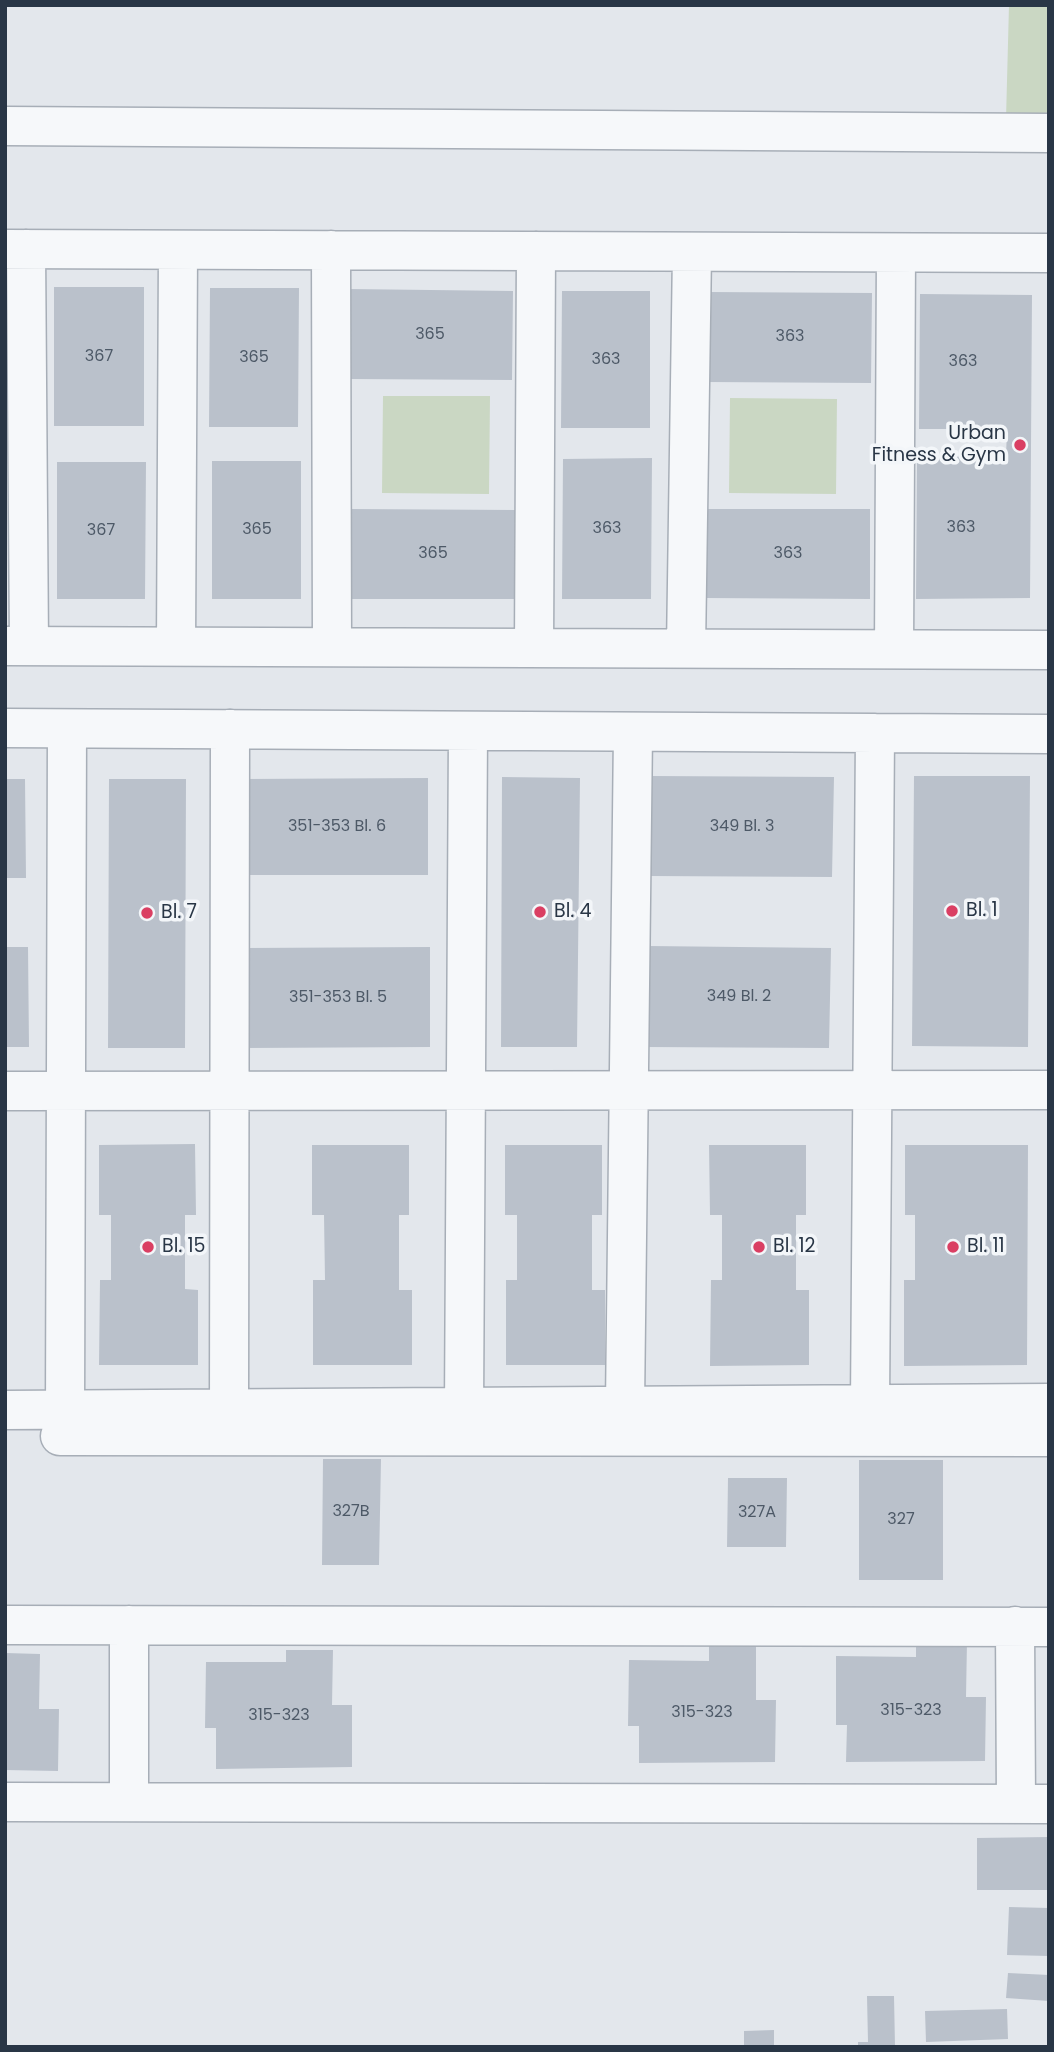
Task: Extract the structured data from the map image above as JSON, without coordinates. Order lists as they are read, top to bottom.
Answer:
{
  "places": [
    "Urban Fitness & Gym",
    "Bl. 1",
    "Bl. 4",
    "Bl. 7",
    "Bl. 15",
    "Bl. 12",
    "Bl. 11"
  ],
  "house_numbers": [
    "365",
    "363",
    "367",
    "365",
    "363",
    "363",
    "363",
    "363",
    "365",
    "367",
    "365",
    "363",
    "351-353 Bl. 6",
    "349 Bl. 3",
    "349 Bl. 2",
    "351-353 Bl. 5",
    "327B",
    "327A",
    "327",
    "315-323",
    "315-323",
    "315-323"
  ]
}
